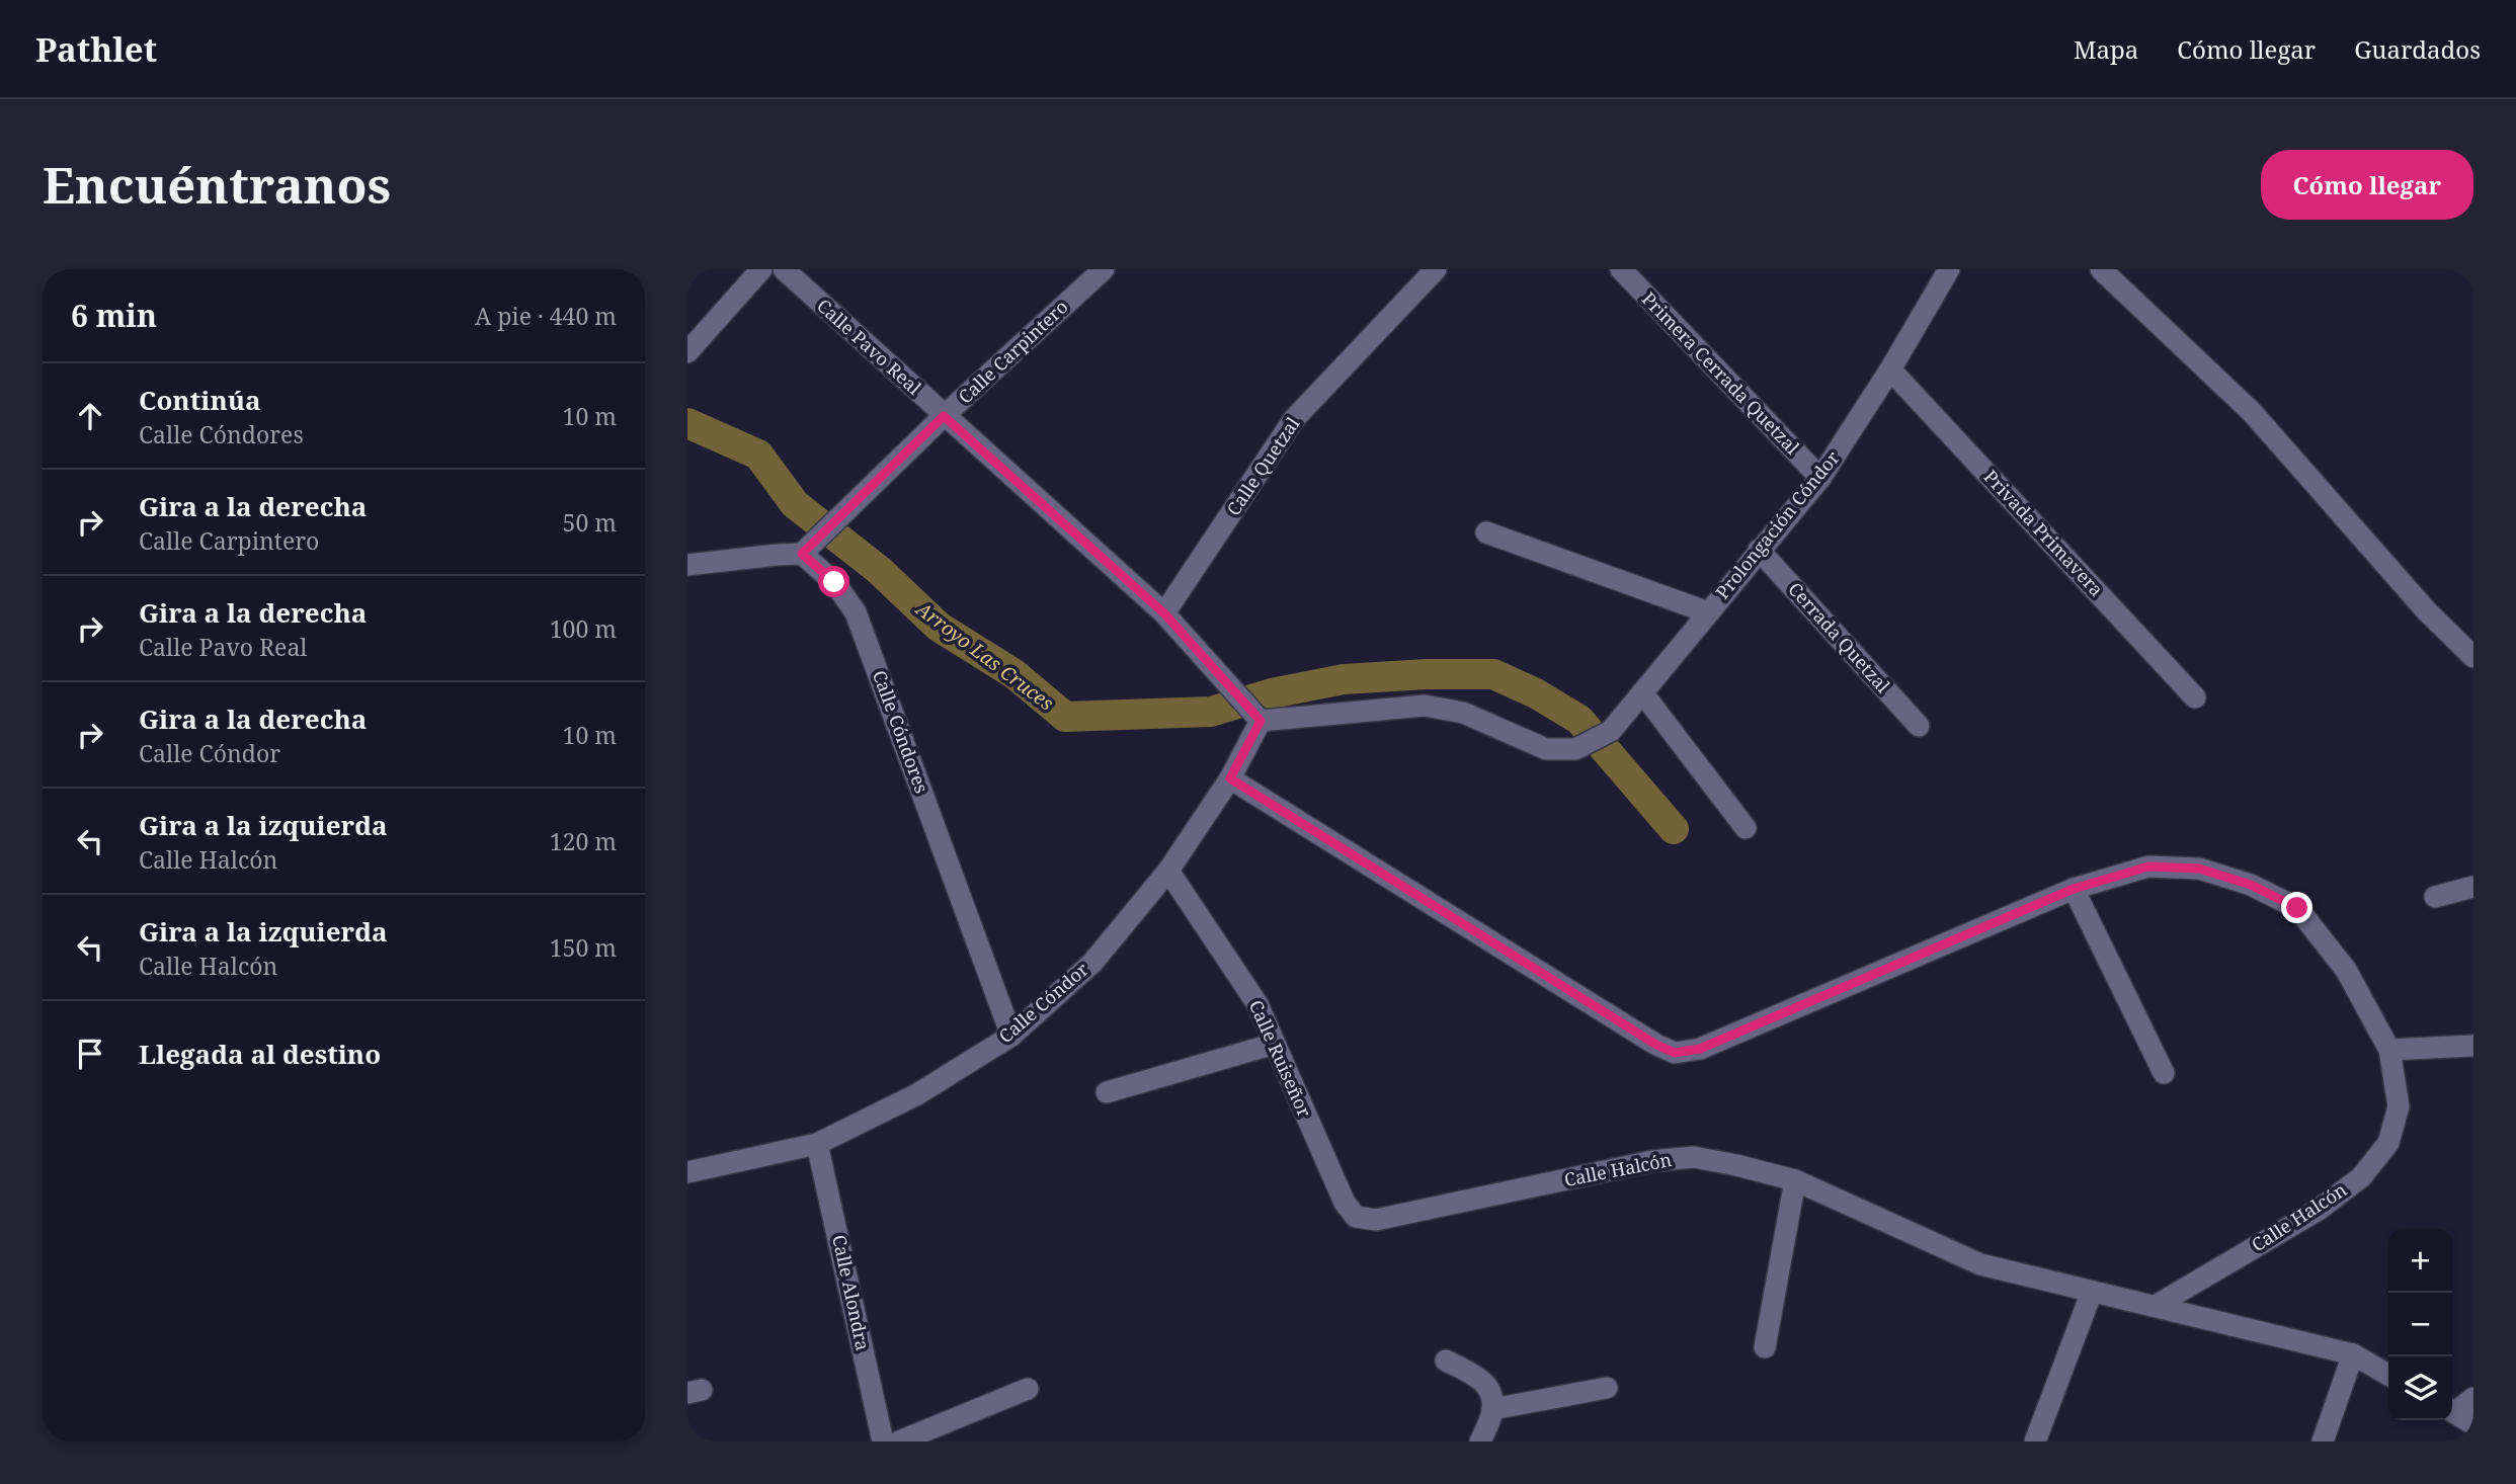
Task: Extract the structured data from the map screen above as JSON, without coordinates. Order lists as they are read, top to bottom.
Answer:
{
  "streets": {
    "street": [
      "Calle Pavo Real",
      "Calle Carpintero",
      "Primera Cerrada Quetzal",
      "Calle Quetzal",
      "Prolongación Cóndor",
      "Privada Primavera",
      "Cerrada Quetzal",
      "Calle Cóndores",
      "Calle Cóndor",
      "Calle Ruiseñor",
      "Calle Halcón",
      "Calle Alondra"
    ]
  },
  "crossings": [
    ["Calle Pavo Real", "Calle Carpintero"],
    ["Calle Pavo Real", "Calle Quetzal"],
    ["Calle Pavo Real", "Prolongación Cóndor"],
    ["Calle Pavo Real", "Calle Cóndor"],
    ["Calle Carpintero", "Calle Cóndores"],
    ["Primera Cerrada Quetzal", "Prolongación Cóndor"],
    ["Prolongación Cóndor", "Privada Primavera"],
    ["Prolongación Cóndor", "Cerrada Quetzal"],
    ["Prolongación Cóndor", "Calle Cóndor"],
    ["Calle Cóndores", "Calle Cóndor"],
    ["Calle Cóndor", "Calle Ruiseñor"],
    ["Calle Cóndor", "Calle Halcón"],
    ["Calle Cóndor", "Calle Alondra"],
    ["Calle Ruiseñor", "Calle Halcón"]
  ],
  "water": ["Arroyo Las Cruces"],
  "page": {
    "header": "Pathlet",
    "nav": ["Mapa", "Cómo llegar", "Guardados"],
    "buttons": "Cómo llegar",
    "title": "Encuéntranos",
    "heading": ["6 min", "A pie · 440 m"],
    "list": [
      ["Continúa", "Calle Cóndores", "10 m"],
      ["Gira a la derecha", "Calle Carpintero", "50 m"],
      ["Gira a la derecha", "Calle Pavo Real", "100 m"],
      ["Gira a la derecha", "Calle Cóndor", "10 m"],
      ["Gira a la izquierda", "Calle Halcón", "120 m"],
      ["Gira a la izquierda", "Calle Halcón", "150 m"],
      "Llegada al destino"
    ],
    "map_buttons": ["+", "−"]
  }
}
